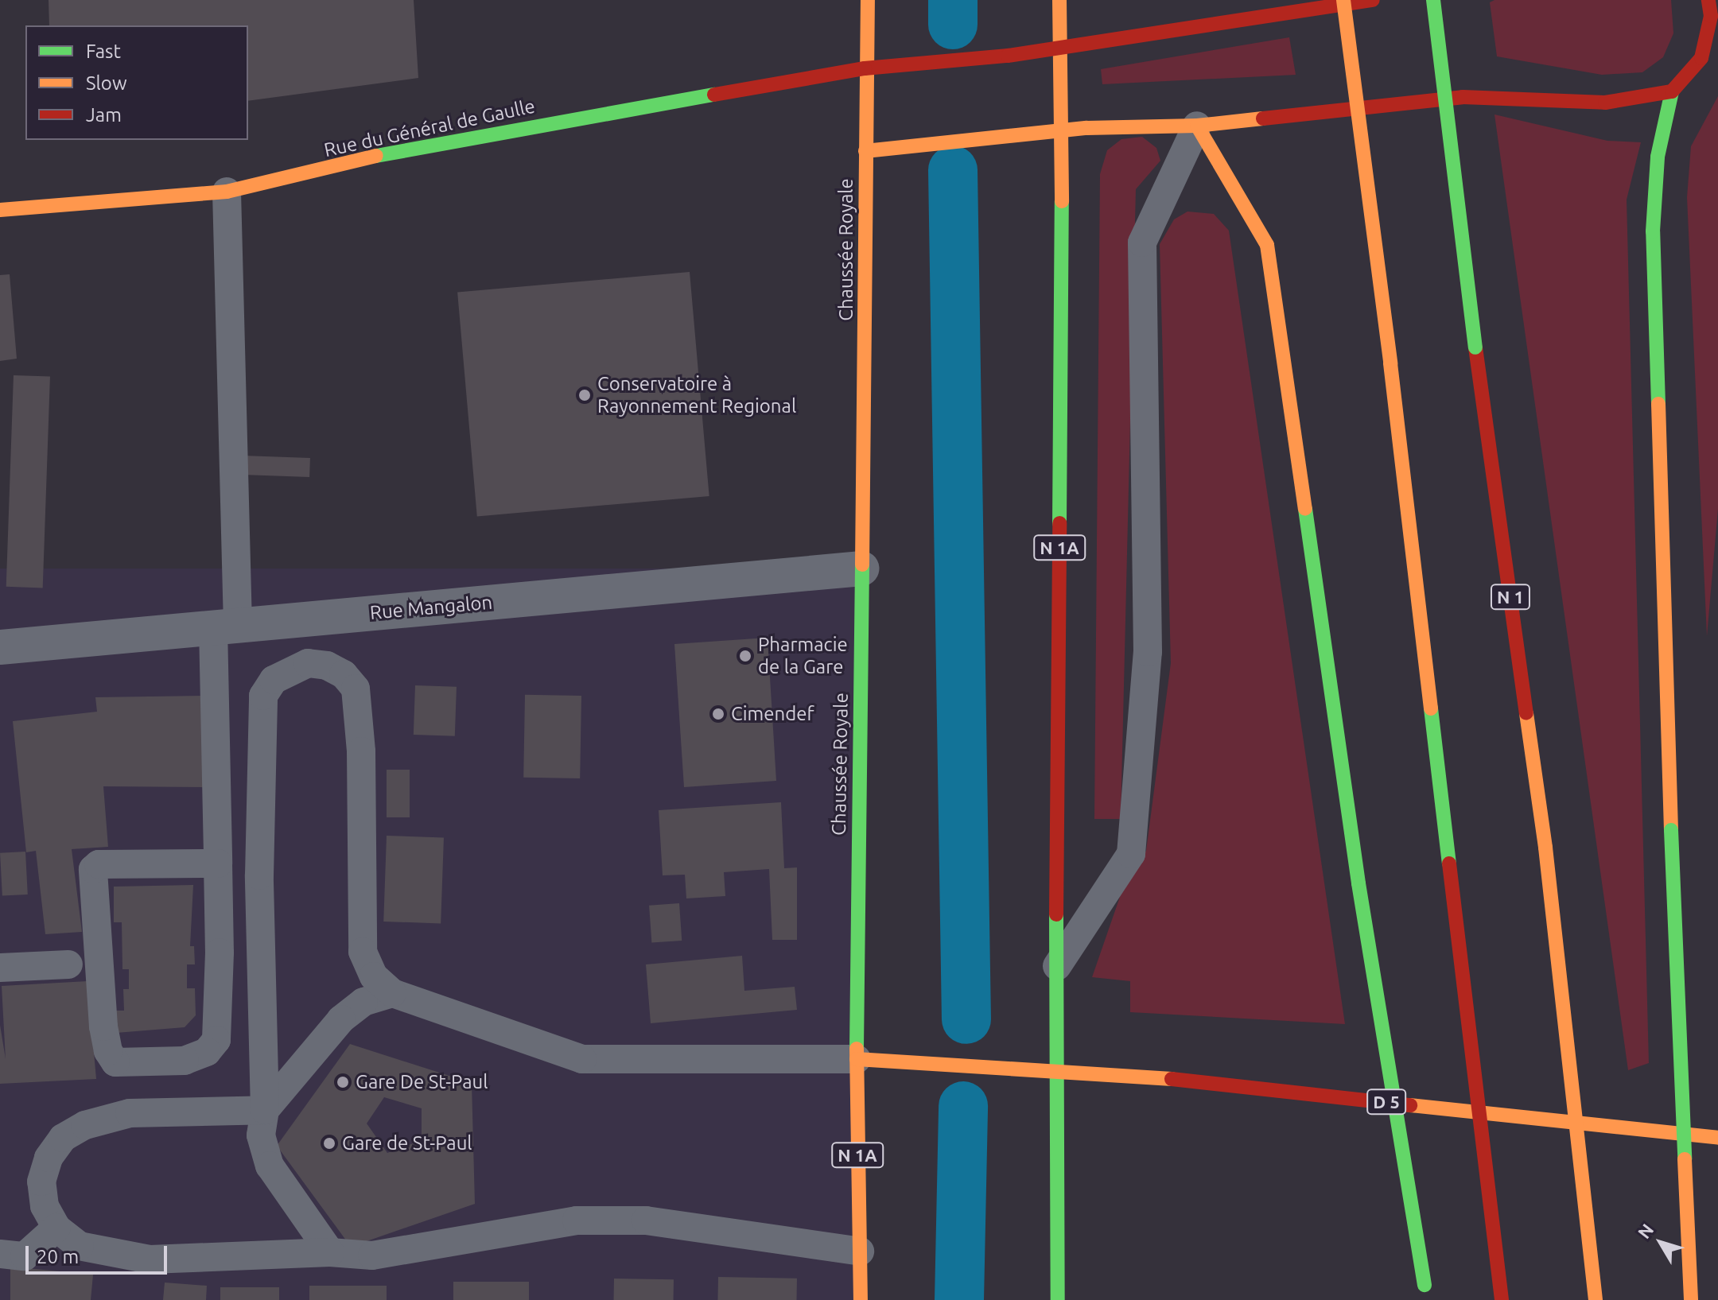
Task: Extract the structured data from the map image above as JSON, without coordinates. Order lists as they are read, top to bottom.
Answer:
{
  "streets": {
    "main road": [
      "Rue du Général de Gaulle",
      "Chaussée Royale",
      "N 1A",
      "N 1",
      "D 5"
    ],
    "street": ["Rue Mangalon"]
  },
  "crossings": [
    ["Rue du Général de Gaulle", "Chaussée Royale"],
    ["Rue du Général de Gaulle", "N 1A"],
    ["Chaussée Royale", "Rue Mangalon"],
    ["N 1A", "D 5"]
  ],
  "places": [
    "Conservatoire à Rayonnement Regional",
    "Pharmacie de la Gare",
    "Cimendef",
    "Gare De St-Paul",
    "Gare de St-Paul"
  ],
  "legend": ["Fast", "Slow", "Jam"],
  "scale_bar": "20 m",
  "north": "top left"
}
